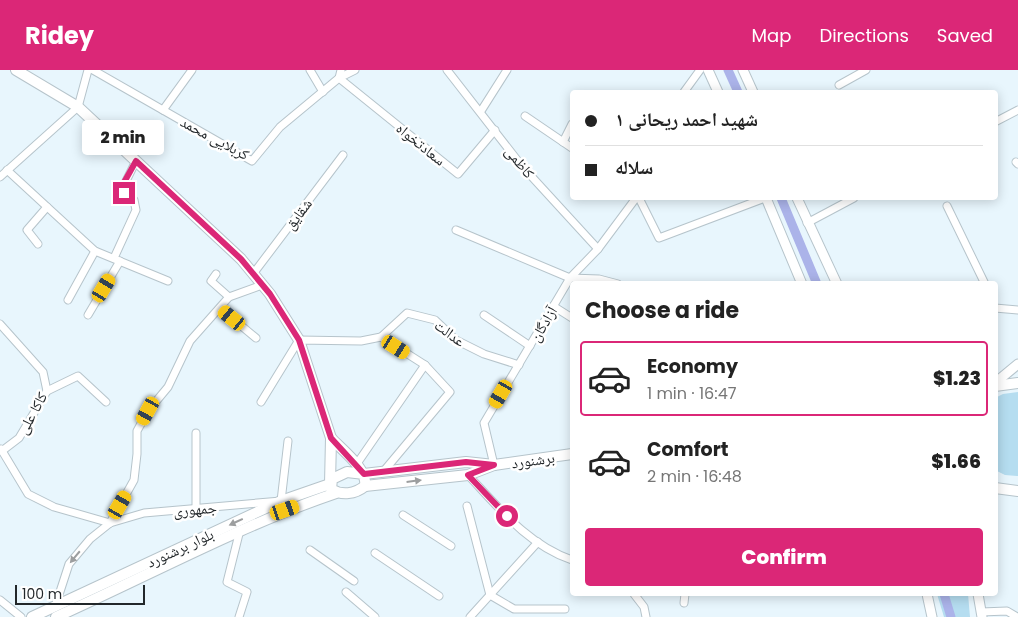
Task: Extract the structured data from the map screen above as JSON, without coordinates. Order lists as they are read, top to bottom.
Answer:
{
  "streets": {
    "main road": ["برشنورد", "بلوار برشنورد"],
    "street": [
      "کربلایی محمد",
      "سعادتخواه",
      "کاظمی",
      "شقایق",
      "آزادگان",
      "عدالت",
      "کاکا علی",
      "جمهوری"
    ]
  },
  "crossings": [
    ["کربلایی محمد", "سعادتخواه"],
    ["سعادتخواه", "کاظمی"],
    ["کاظمی", "آزادگان"],
    ["آزادگان", "عدالت"],
    ["آزادگان", "برشنورد"],
    ["جمهوری", "بلوار برشنورد"]
  ],
  "one_way": ["جمهوری"],
  "scale_bar": "100 m",
  "page": {
    "header": "Ridey",
    "nav": ["Map", "Directions", "Saved"],
    "banner": ["شهید احمد ریحانی ۱", "سلاله"],
    "bubble": "2 min",
    "heading": "Choose a ride",
    "list": [
      {
        "name": "Economy",
        "note": "1 min · 16:47",
        "value": "$1.23"
      },
      {
        "name": "Comfort",
        "note": "2 min · 16:48",
        "value": "$1.66"
      }
    ],
    "buttons": "Confirm",
    "scale": "100 m"
  }
}
